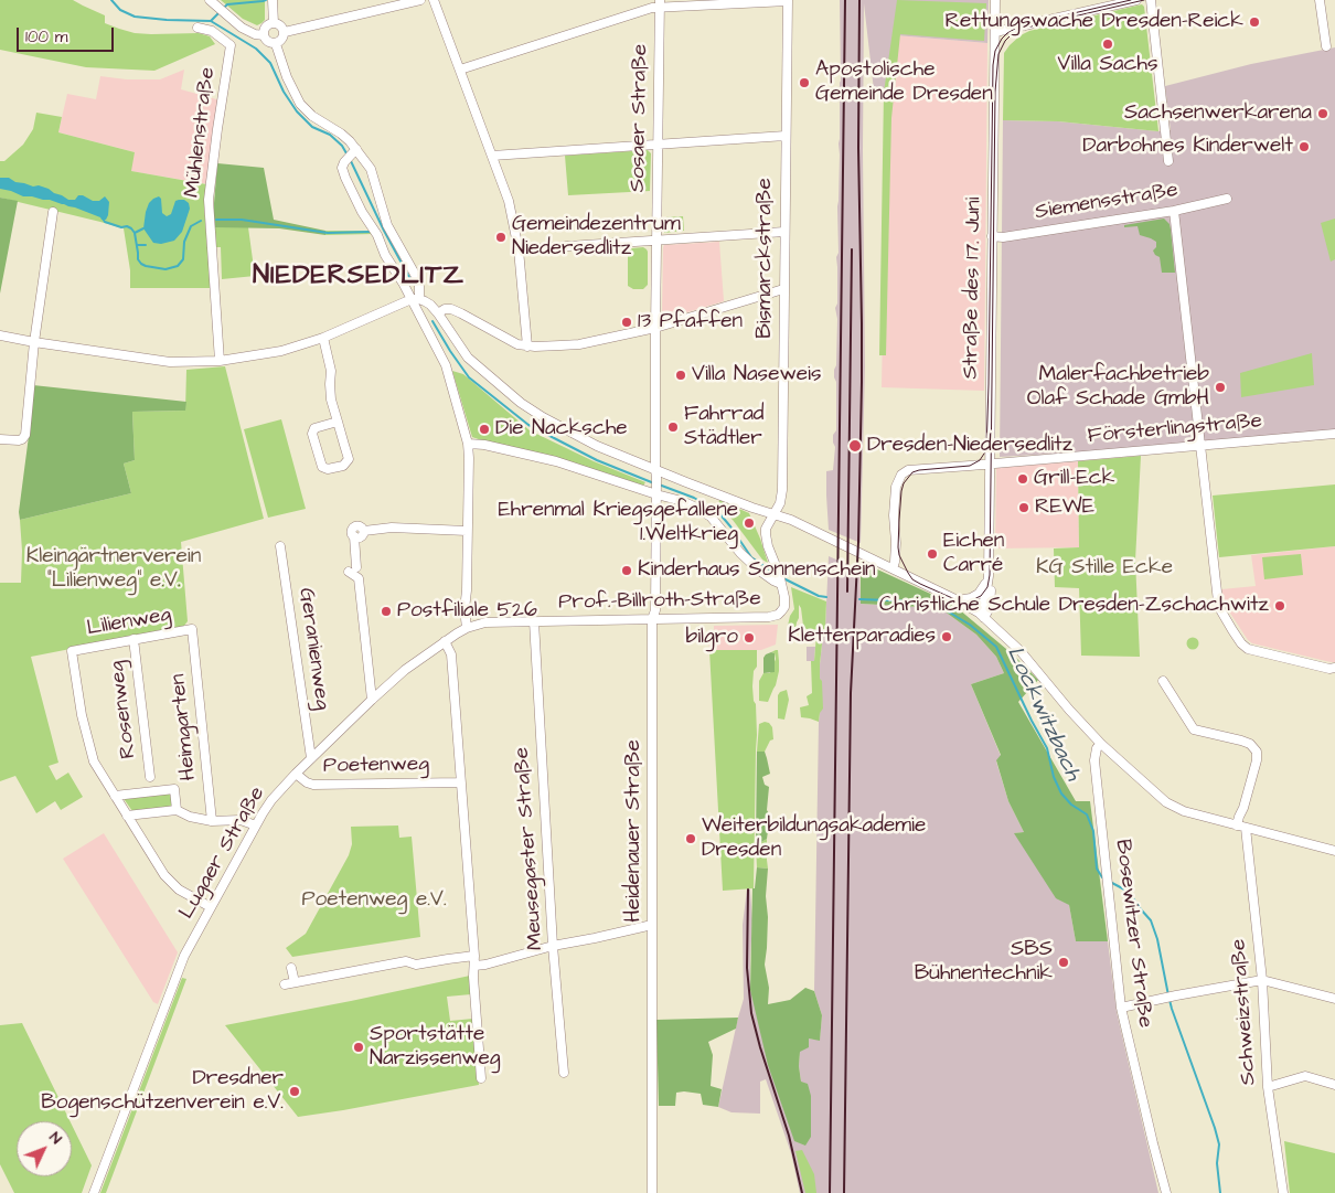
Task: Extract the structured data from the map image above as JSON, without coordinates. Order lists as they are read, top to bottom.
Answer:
{
  "streets": {
    "street": [
      "Sosaer Straße",
      "Mühlenstraße",
      "Siemensstraße",
      "Bismarckstraße",
      "Straße des 17. Juni",
      "Försterlingstraße",
      "Prof.-Billroth-Straße",
      "Lilienweg",
      "Geranienweg",
      "Rosenweg",
      "Heimgarten",
      "Poetenweg",
      "Heidenauer Straße",
      "Meusegaster Straße",
      "Lugaer Straße",
      "Bosewitzer Straße",
      "Schweizstraße"
    ]
  },
  "crossings": [
    ["Sosaer Straße", "Heidenauer Straße"],
    ["Siemensstraße", "Straße des 17. Juni"],
    ["Bismarckstraße", "Prof.-Billroth-Straße"],
    ["Straße des 17. Juni", "Försterlingstraße"],
    ["Prof.-Billroth-Straße", "Heidenauer Straße"],
    ["Prof.-Billroth-Straße", "Meusegaster Straße"],
    ["Prof.-Billroth-Straße", "Lugaer Straße"],
    ["Lilienweg", "Rosenweg"],
    ["Lilienweg", "Heimgarten"],
    ["Geranienweg", "Lugaer Straße"],
    ["Poetenweg", "Lugaer Straße"]
  ],
  "districts": ["NIEDERSEDLITZ"],
  "water": ["Lockwitzbach"],
  "parks": ["Kleingärtnerverein \"Lilienweg\" e.V.", "KG Stille Ecke", "Poetenweg e.V."],
  "places": [
    "Rettungswache Dresden-Reick",
    "Villa Sachs",
    "Apostolische Gemeinde Dresden",
    "Sachsenwerkarena",
    "Darbohnes Kinderwelt",
    "Gemeindezentrum Niedersedlitz",
    "13 Pfaffen",
    "Villa Naseweis",
    "Malerfachbetrieb Olaf Schade GmbH",
    "Fahrrad Städtler",
    "Die Nacksche",
    "Dresden-Niedersedlitz",
    "Grill-Eck",
    "REWE",
    "Ehrenmal Kriegsgefallene 1.Weltkrieg",
    "Eichen Carré",
    "Kinderhaus Sonnenschein",
    "Christliche Schule Dresden-Zschachwitz",
    "Postfiliale 526",
    "Kletterparadies",
    "bilgro",
    "Weiterbildungsakademie Dresden",
    "SBS Bühnentechnik",
    "Sportstätte Narzissenweg",
    "Dresdner Bogenschützenverein e.V."
  ],
  "scale_bar": "100 m",
  "north": "top right"
}
